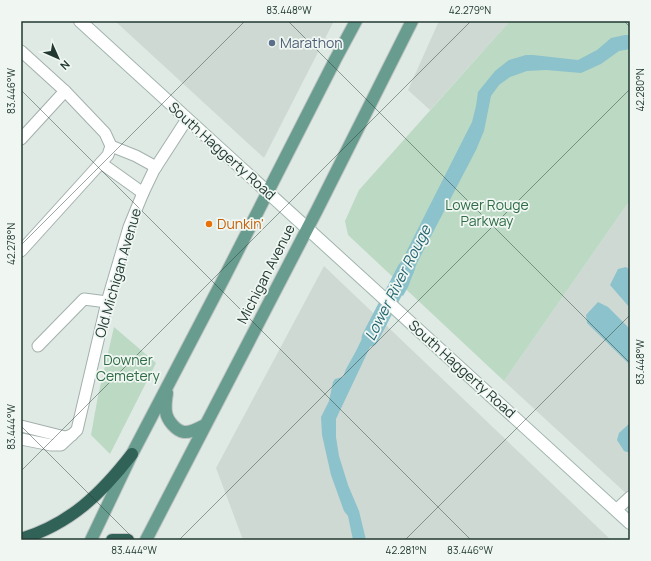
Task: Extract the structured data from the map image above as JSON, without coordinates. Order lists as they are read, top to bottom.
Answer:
{
  "streets": {
    "main road": ["South Haggerty Road", "Michigan Avenue"],
    "street": ["Old Michigan Avenue"]
  },
  "crossings": [
    ["South Haggerty Road", "Old Michigan Avenue"],
    ["South Haggerty Road", "Michigan Avenue"]
  ],
  "water": ["Lower River Rouge"],
  "parks": ["Lower Rouge Parkway", "Downer Cemetery"],
  "places": ["Marathon", "Dunkin'"],
  "north": "bottom right",
  "coordinates": [
    "83.448°W",
    "42.279°N",
    "42.280°N",
    "83.446°W",
    "42.278°N",
    "83.444°W",
    "42.281°N"
  ]
}
